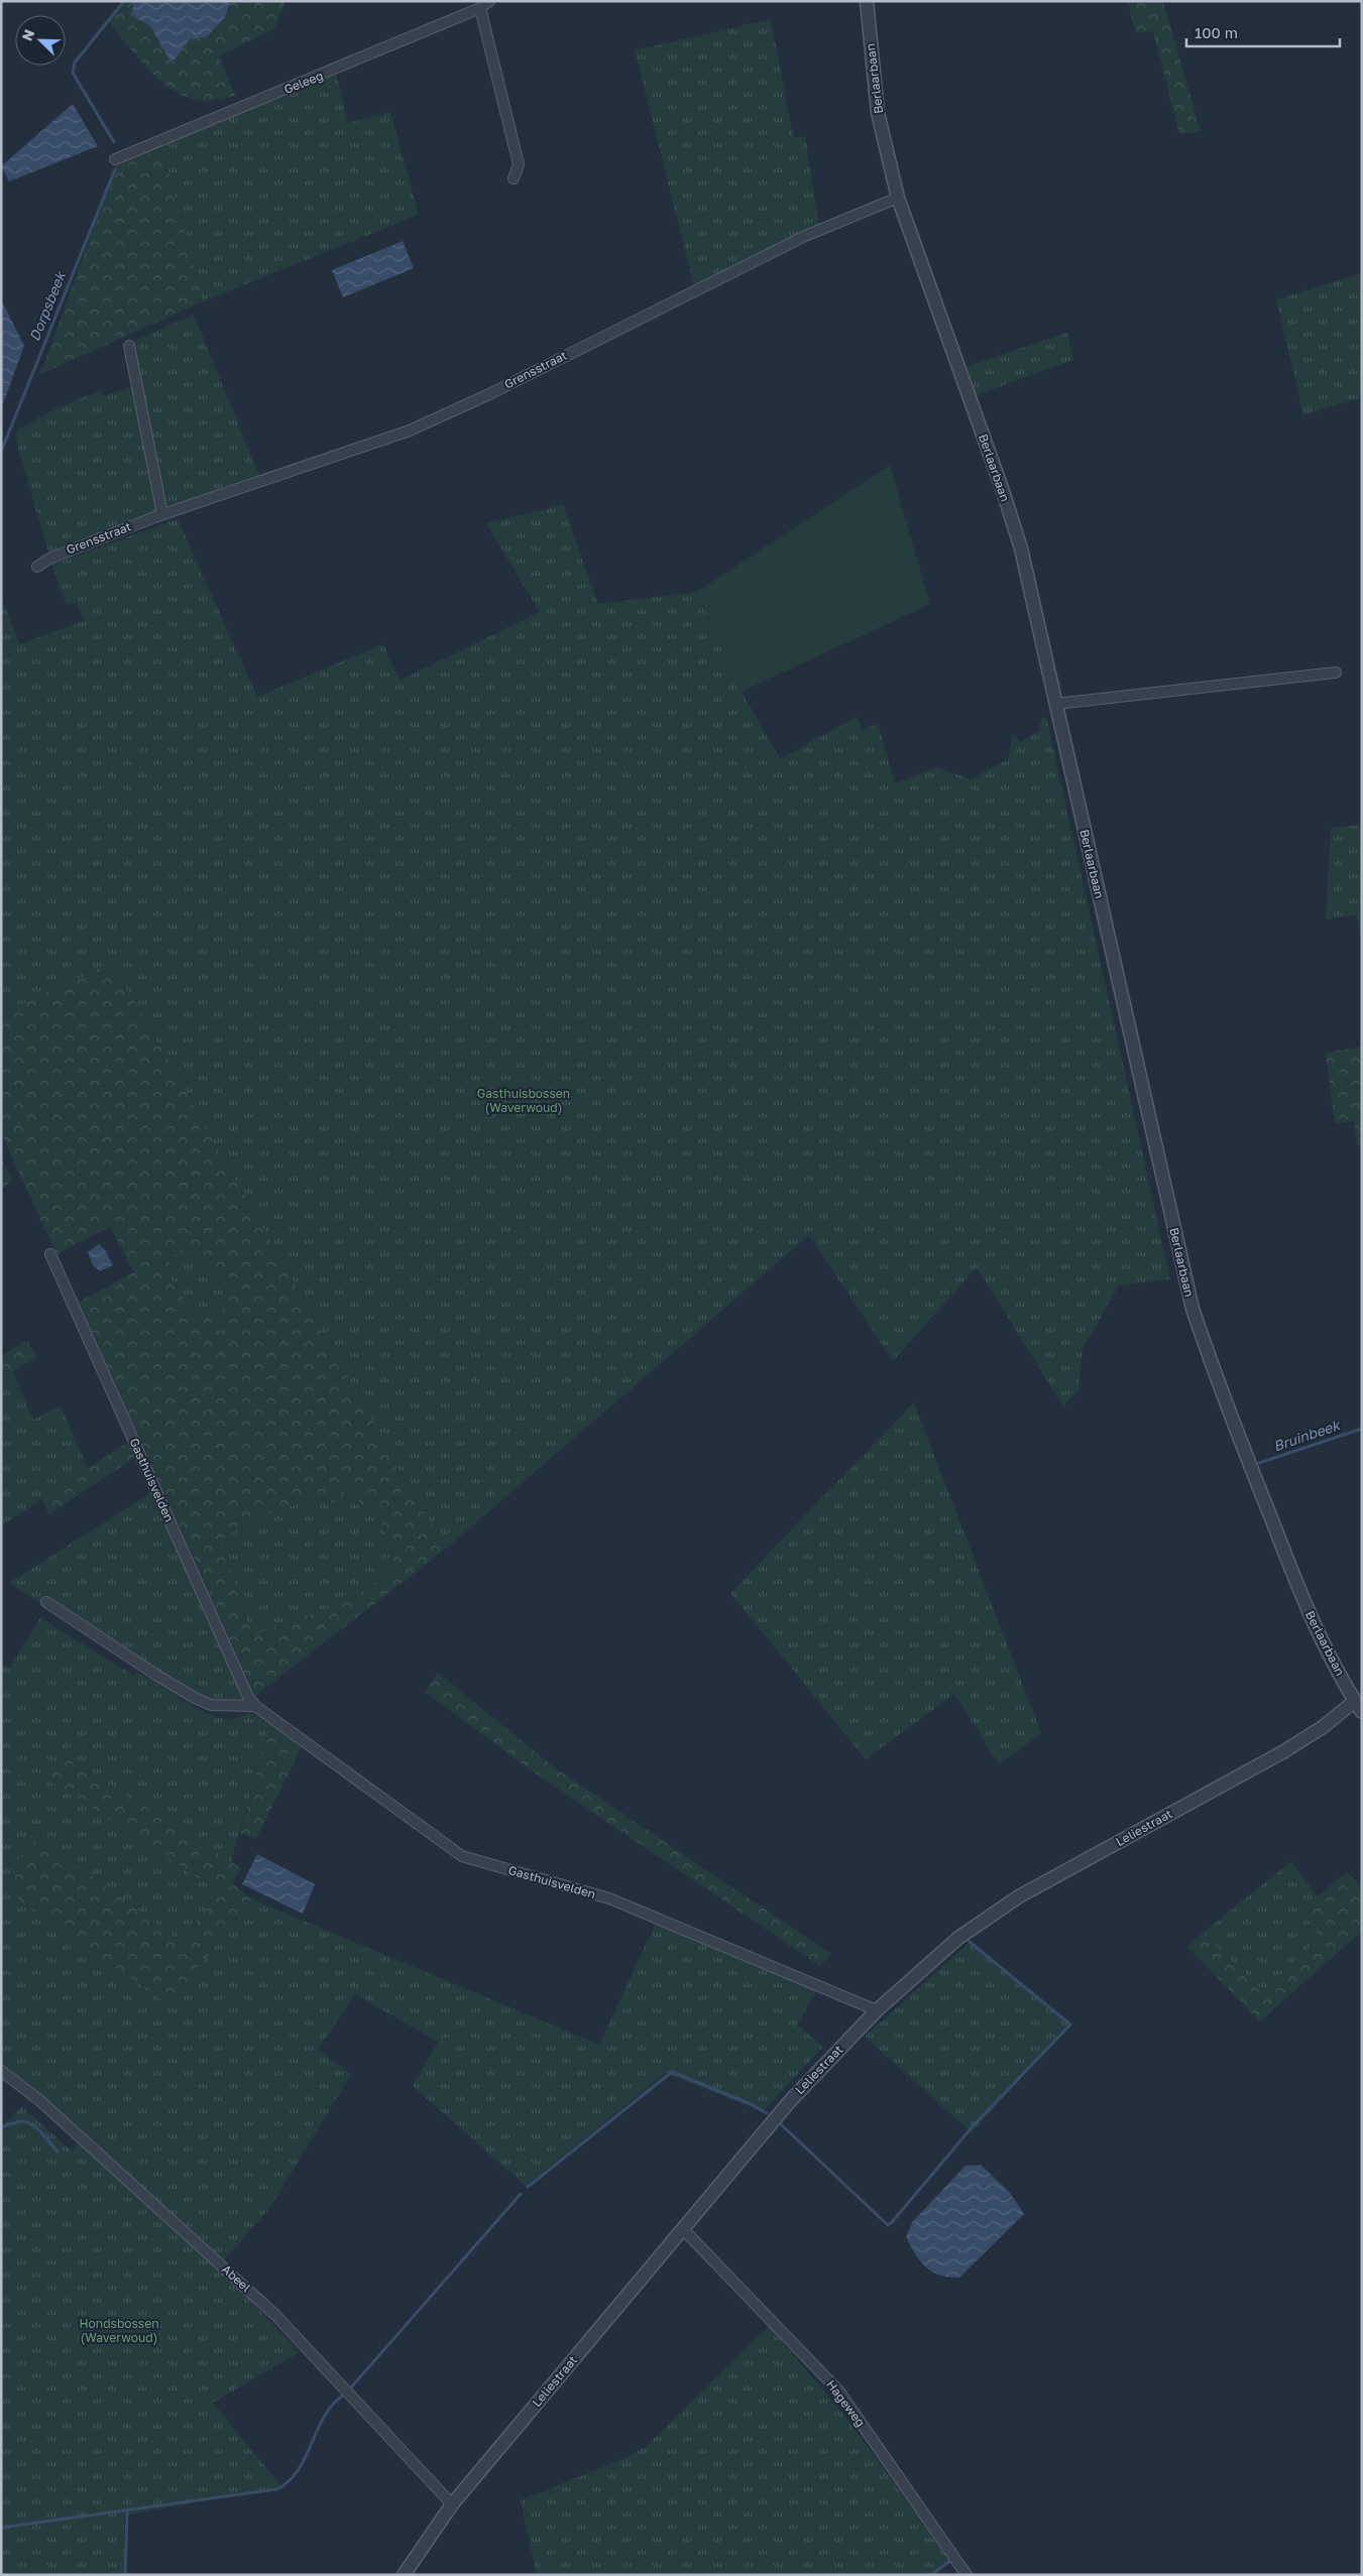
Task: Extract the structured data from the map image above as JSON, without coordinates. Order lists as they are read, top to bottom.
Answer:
{
  "streets": {
    "street": [
      "Berlaarbaan",
      "Geleeg",
      "Grensstraat",
      "Gasthuisvelden",
      "Leliestraat",
      "Abeel",
      "Hageweg"
    ]
  },
  "crossings": [
    ["Berlaarbaan", "Grensstraat"],
    ["Berlaarbaan", "Leliestraat"],
    ["Gasthuisvelden", "Leliestraat"],
    ["Leliestraat", "Abeel"],
    ["Leliestraat", "Hageweg"]
  ],
  "water": ["Dorpsbeek", "Bruinbeek"],
  "parks": ["Gasthuisbossen (Waverwoud)", "Hondsbossen (Waverwoud)"],
  "scale_bar": "100 m",
  "north": "top left"
}
